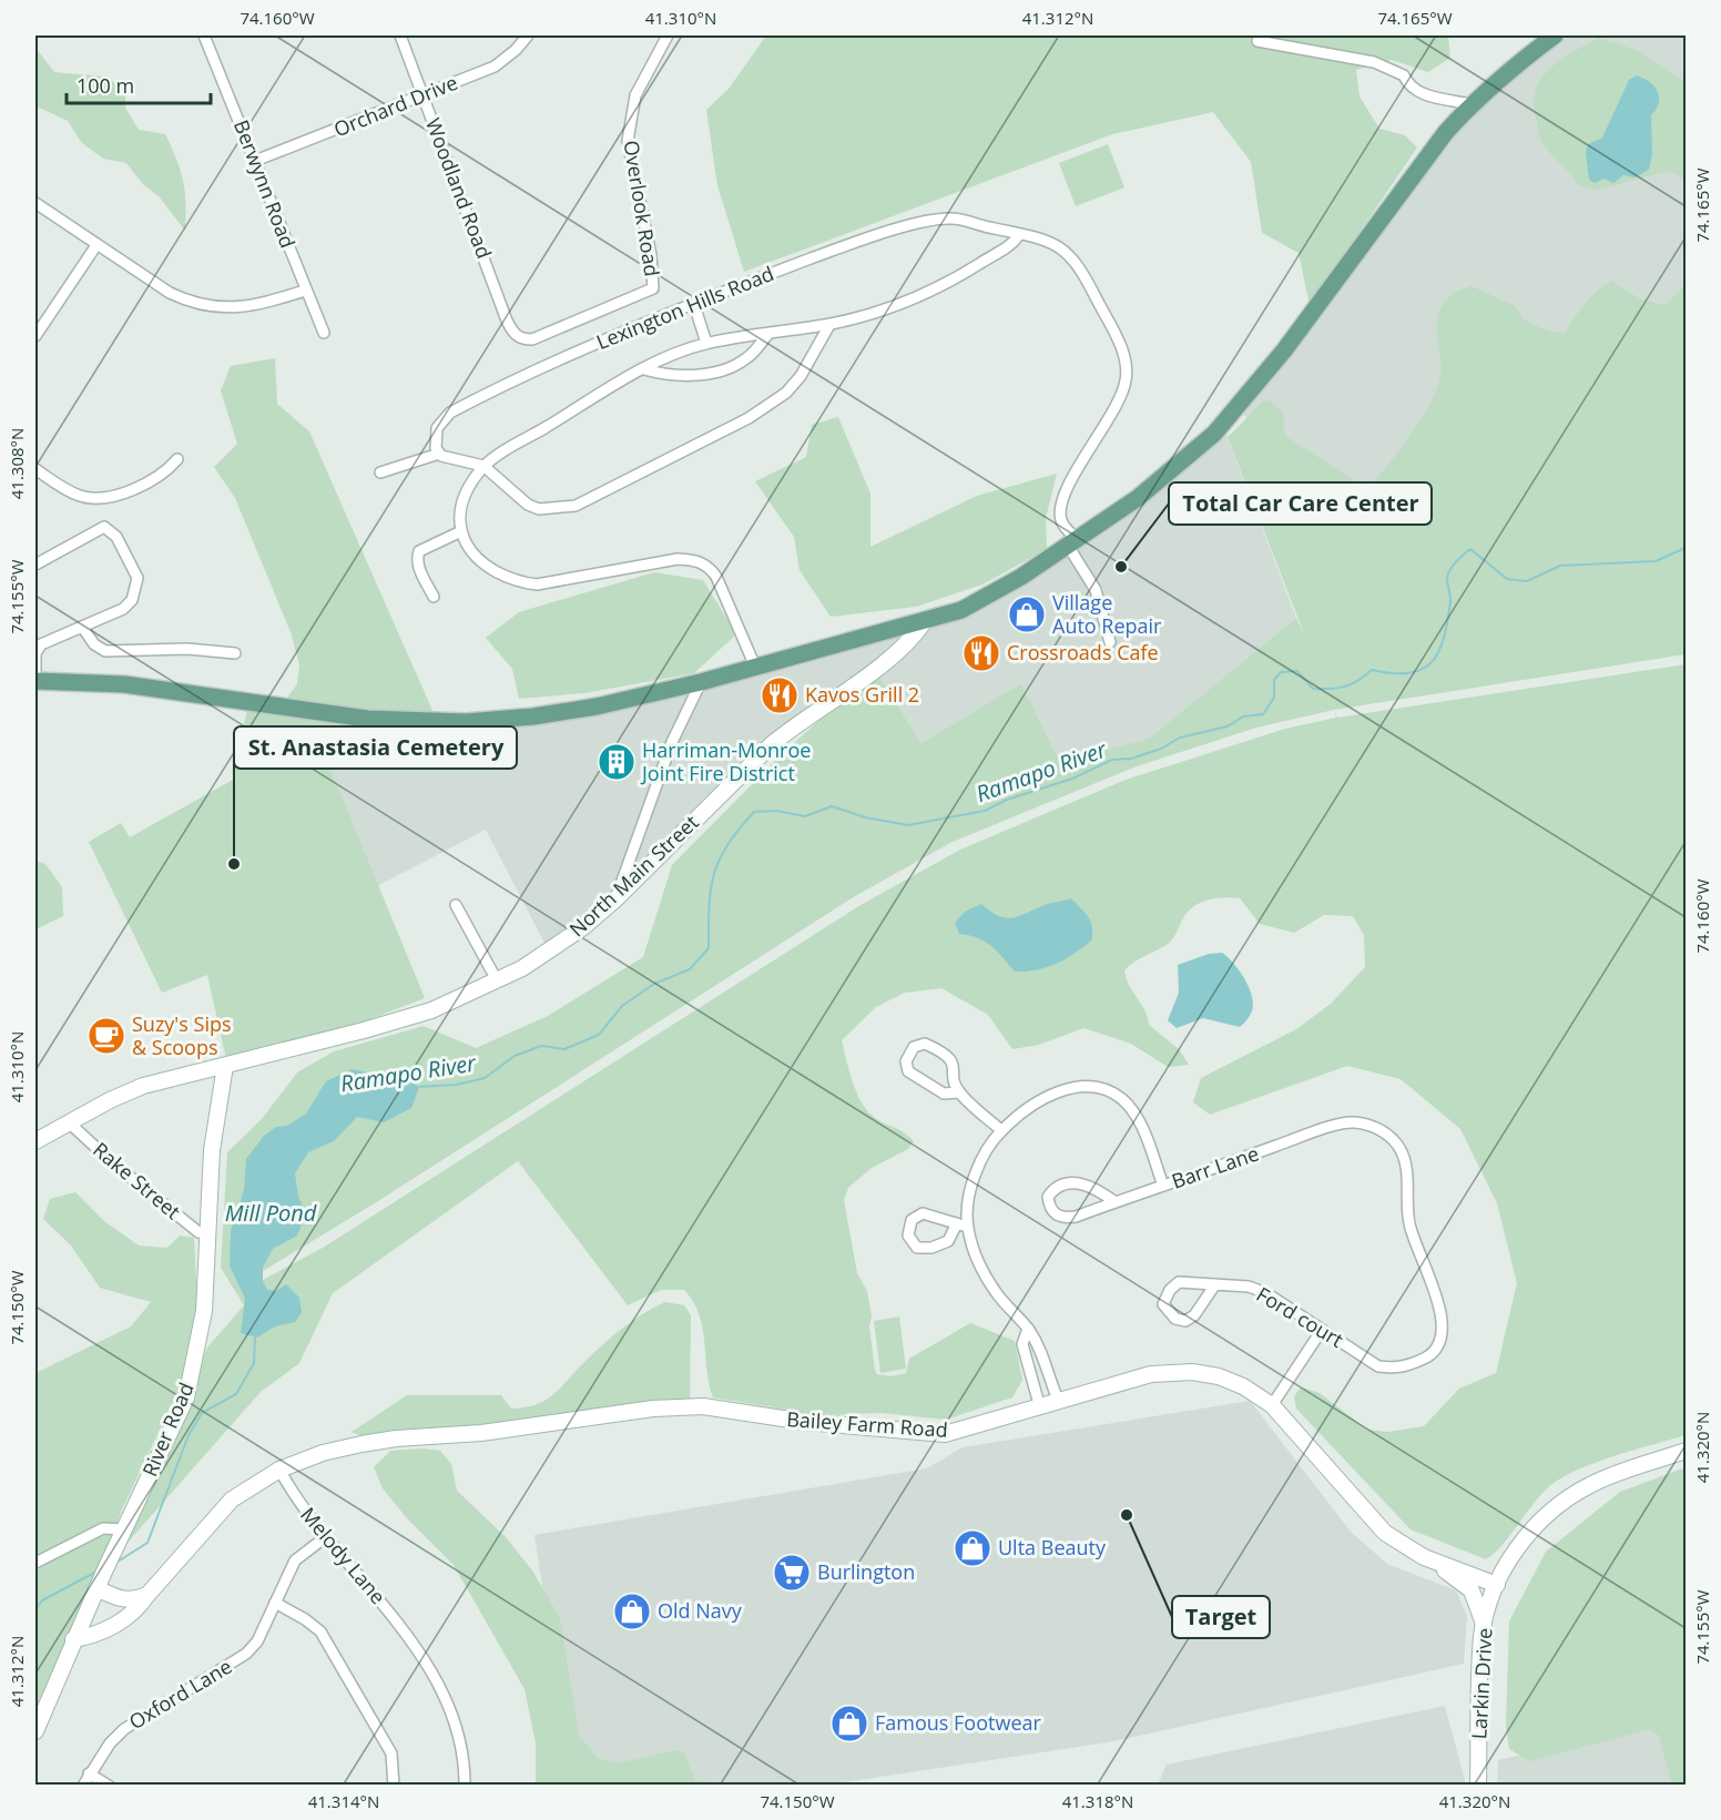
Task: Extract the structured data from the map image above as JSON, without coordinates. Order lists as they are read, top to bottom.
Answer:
{
  "streets": {
    "street": [
      "Orchard Drive",
      "Berwynn Road",
      "Woodland Road",
      "Overlook Road",
      "Lexington Hills Road",
      "North Main Street",
      "Barr Lane",
      "Rake Street",
      "Ford court",
      "Bailey Farm Road",
      "River Road",
      "Melody Lane",
      "Larkin Drive",
      "Oxford Lane"
    ]
  },
  "crossings": [
    ["Orchard Drive", "Berwynn Road"],
    ["Orchard Drive", "Woodland Road"],
    ["Woodland Road", "Overlook Road"],
    ["North Main Street", "Rake Street"],
    ["North Main Street", "River Road"],
    ["Barr Lane", "Ford court"],
    ["Barr Lane", "Bailey Farm Road"],
    ["Rake Street", "River Road"],
    ["Bailey Farm Road", "Melody Lane"],
    ["Bailey Farm Road", "Larkin Drive"],
    ["Melody Lane", "Oxford Lane"]
  ],
  "water": ["Ramapo River", "Mill Pond"],
  "places": {
    "other": ["Total Car Care Center", "St. Anastasia Cemetery", "Target"],
    "shop": [
      "Village Auto Repair",
      "Ulta Beauty",
      "Old Navy",
      "Famous Footwear"
    ],
    "restaurant": ["Crossroads Cafe", "Kavos Grill 2"],
    "building": ["Harriman-Monroe Joint Fire District"],
    "cafe": ["Suzy's Sips & Scoops"],
    "supermarket": ["Burlington"]
  },
  "scale_bar": "100 m",
  "coordinates": [
    "74.160°W",
    "41.310°N",
    "41.312°N",
    "74.165°W",
    "41.308°N",
    "74.155°W",
    "74.150°W",
    "41.320°N",
    "41.314°N",
    "41.318°N"
  ]
}
